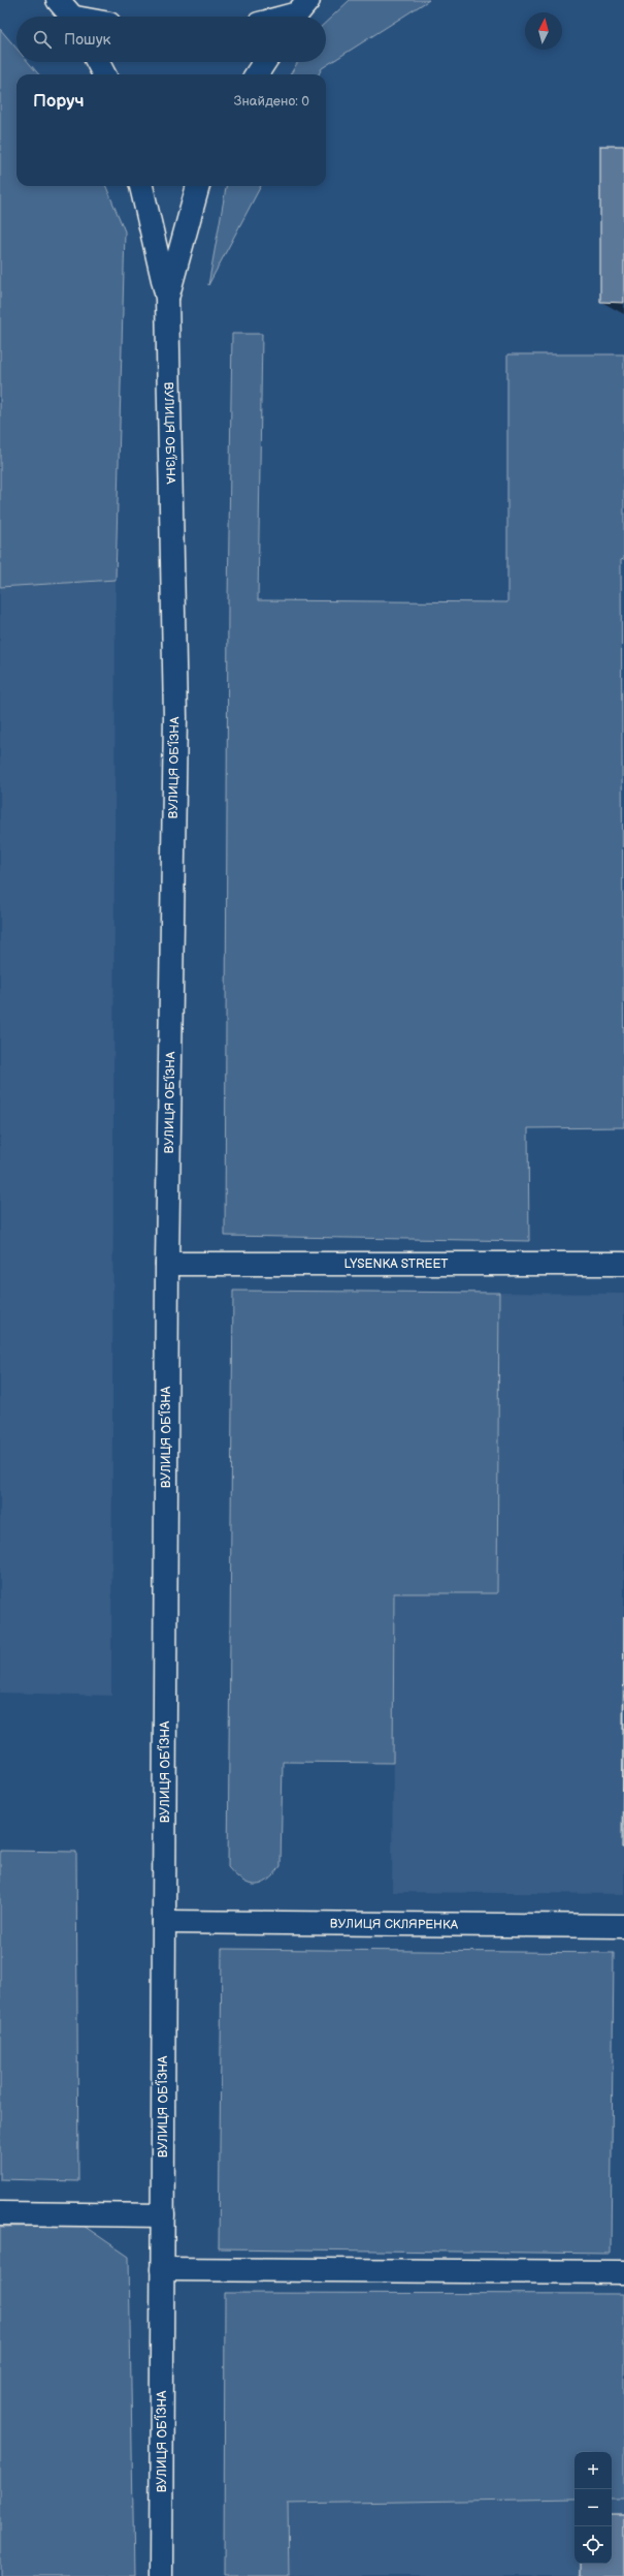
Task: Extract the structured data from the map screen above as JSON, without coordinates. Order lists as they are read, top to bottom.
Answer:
{
  "streets": {
    "main road": ["ВУЛИЦЯ ОБ’ЇЗНА", "LYSENKA STREET", "ВУЛИЦЯ СКЛЯРЕНКА"]
  },
  "crossings": [
    ["ВУЛИЦЯ ОБ’ЇЗНА", "LYSENKA STREET"],
    ["ВУЛИЦЯ ОБ’ЇЗНА", "ВУЛИЦЯ СКЛЯРЕНКА"]
  ],
  "north": "top",
  "page": {
    "search": "Пошук",
    "heading": ["Поруч", "Знайдено: 0"],
    "map_buttons": ["+", "−"]
  }
}
